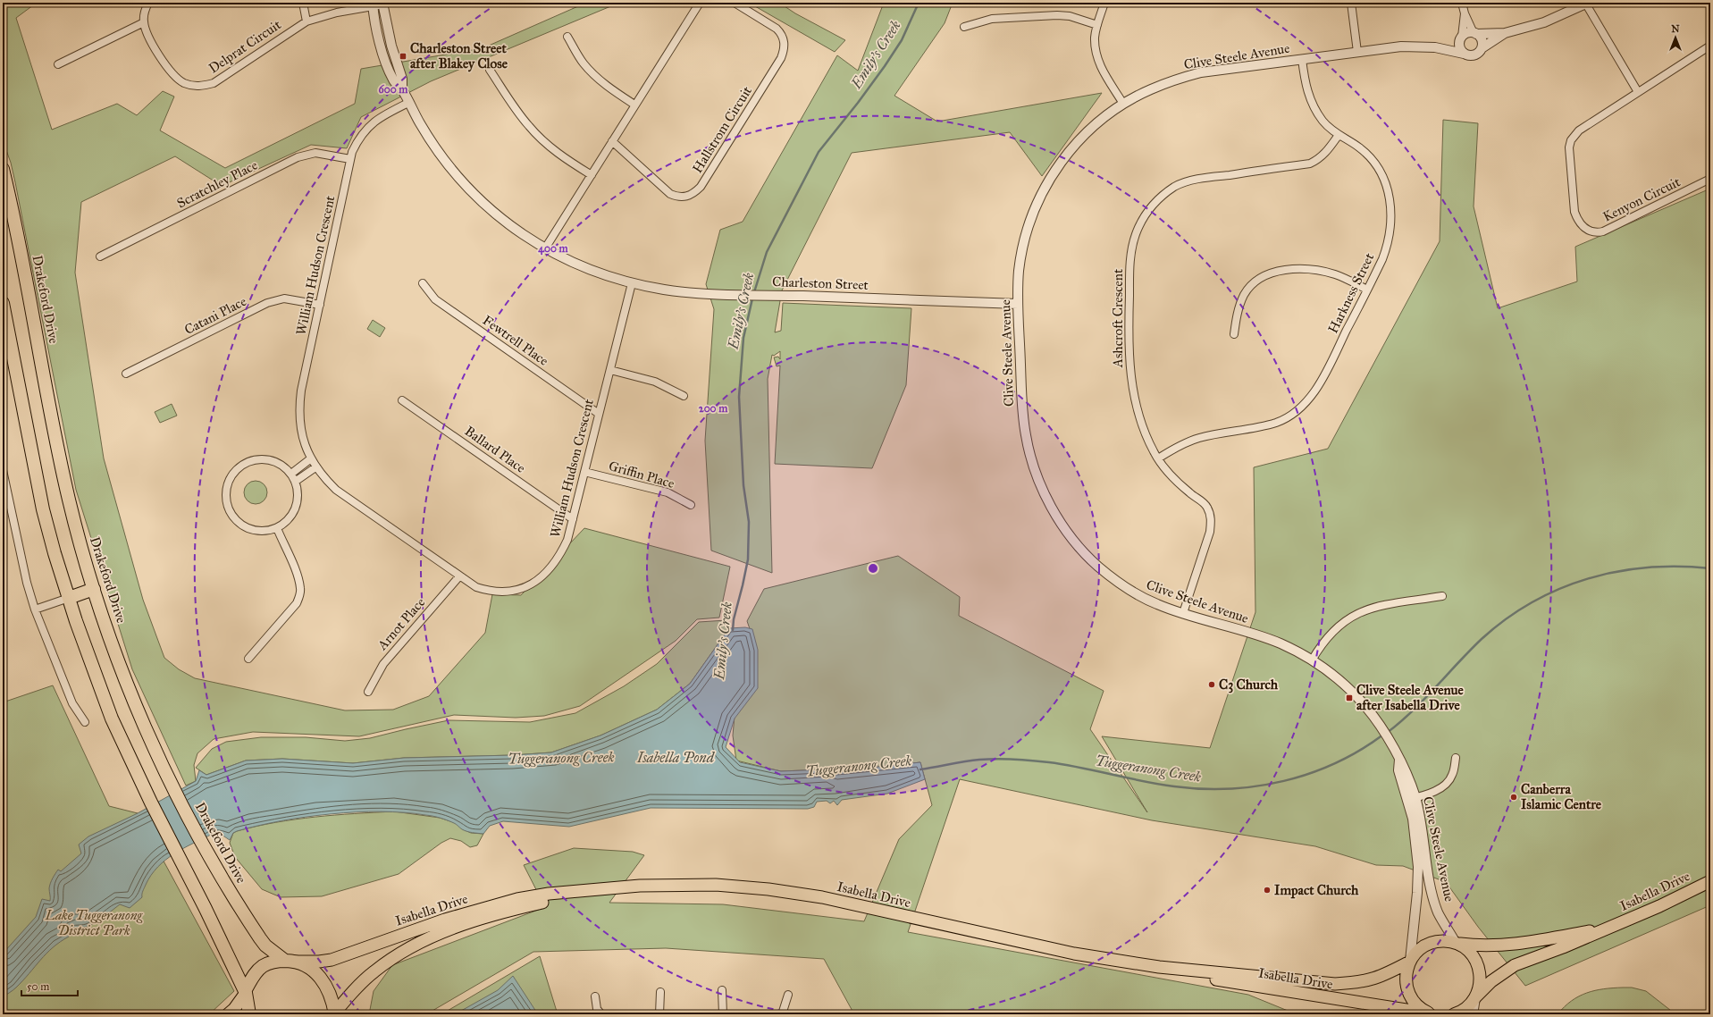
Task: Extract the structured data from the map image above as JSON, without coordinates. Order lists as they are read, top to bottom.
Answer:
{
  "streets": {
    "highway": ["Drakeford Drive"],
    "main road": ["Isabella Drive"],
    "street": [
      "Delprat Circuit",
      "Clive Steele Avenue",
      "Hallstrom Circuit",
      "Scratchley Place",
      "Kenyon Circuit",
      "William Hudson Crescent",
      "Charleston Street",
      "Harkness Street",
      "Catani Place",
      "Ashcroft Crescent",
      "Fewtrell Place",
      "Ballard Place",
      "Griffin Place",
      "Arnot Place"
    ]
  },
  "crossings": [
    ["Delprat Circuit", "Charleston Street"],
    ["Clive Steele Avenue", "Charleston Street"],
    ["Clive Steele Avenue", "Harkness Street"],
    ["Clive Steele Avenue", "Ashcroft Crescent"],
    ["Clive Steele Avenue", "Isabella Drive"],
    ["Scratchley Place", "William Hudson Crescent"],
    ["William Hudson Crescent", "Charleston Street"],
    ["William Hudson Crescent", "Catani Place"],
    ["William Hudson Crescent", "Fewtrell Place"],
    ["William Hudson Crescent", "Ballard Place"],
    ["William Hudson Crescent", "Griffin Place"],
    ["William Hudson Crescent", "Arnot Place"],
    ["Harkness Street", "Ashcroft Crescent"],
    ["Drakeford Drive", "Isabella Drive"]
  ],
  "water": ["Emily's Creek", "Isabella Pond", "Tuggeranong Creek"],
  "parks": ["Lake Tuggeranong District Park"],
  "places": {
    "transit": ["Charleston Street after Blakey Close", "Clive Steele Avenue after Isabella Drive"],
    "other": ["C3 Church", "Canberra Islamic Centre", "Impact Church"]
  },
  "scale_bar": "50 m",
  "north": "top",
  "rings": ["600 m", "400 m", "200 m"]
}
